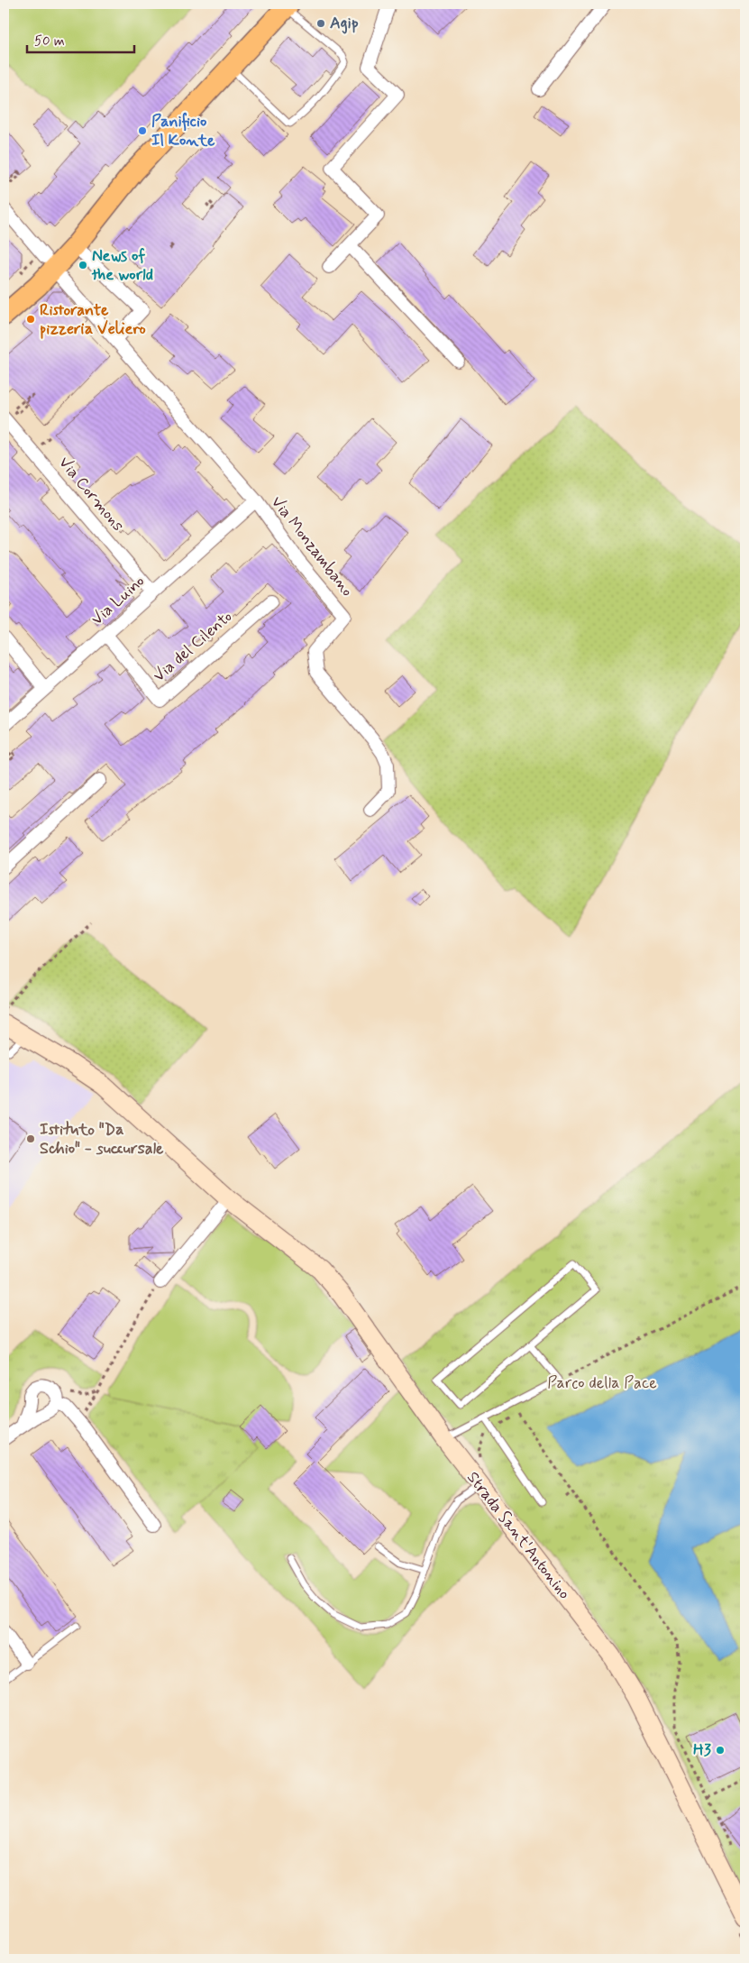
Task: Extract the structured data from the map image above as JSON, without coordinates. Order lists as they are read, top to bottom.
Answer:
{
  "streets": {
    "main road": ["Strada Sant'Antonino"],
    "street": [
      "Via Cormons",
      "Via Monzambano",
      "Via Luino",
      "Via del Cilento"
    ]
  },
  "crossings": [
    ["Via Cormons", "Via Luino"],
    ["Via Monzambano", "Via Luino"],
    ["Via Luino", "Via del Cilento"]
  ],
  "parks": ["Parco della Pace"],
  "places": [
    "Agip",
    "Panificio Il Konte",
    "News of the world",
    "Ristorante pizzeria Veliero",
    "Istituto \"Da Schio\" - succursale",
    "H3"
  ],
  "scale_bar": "50 m"
}
